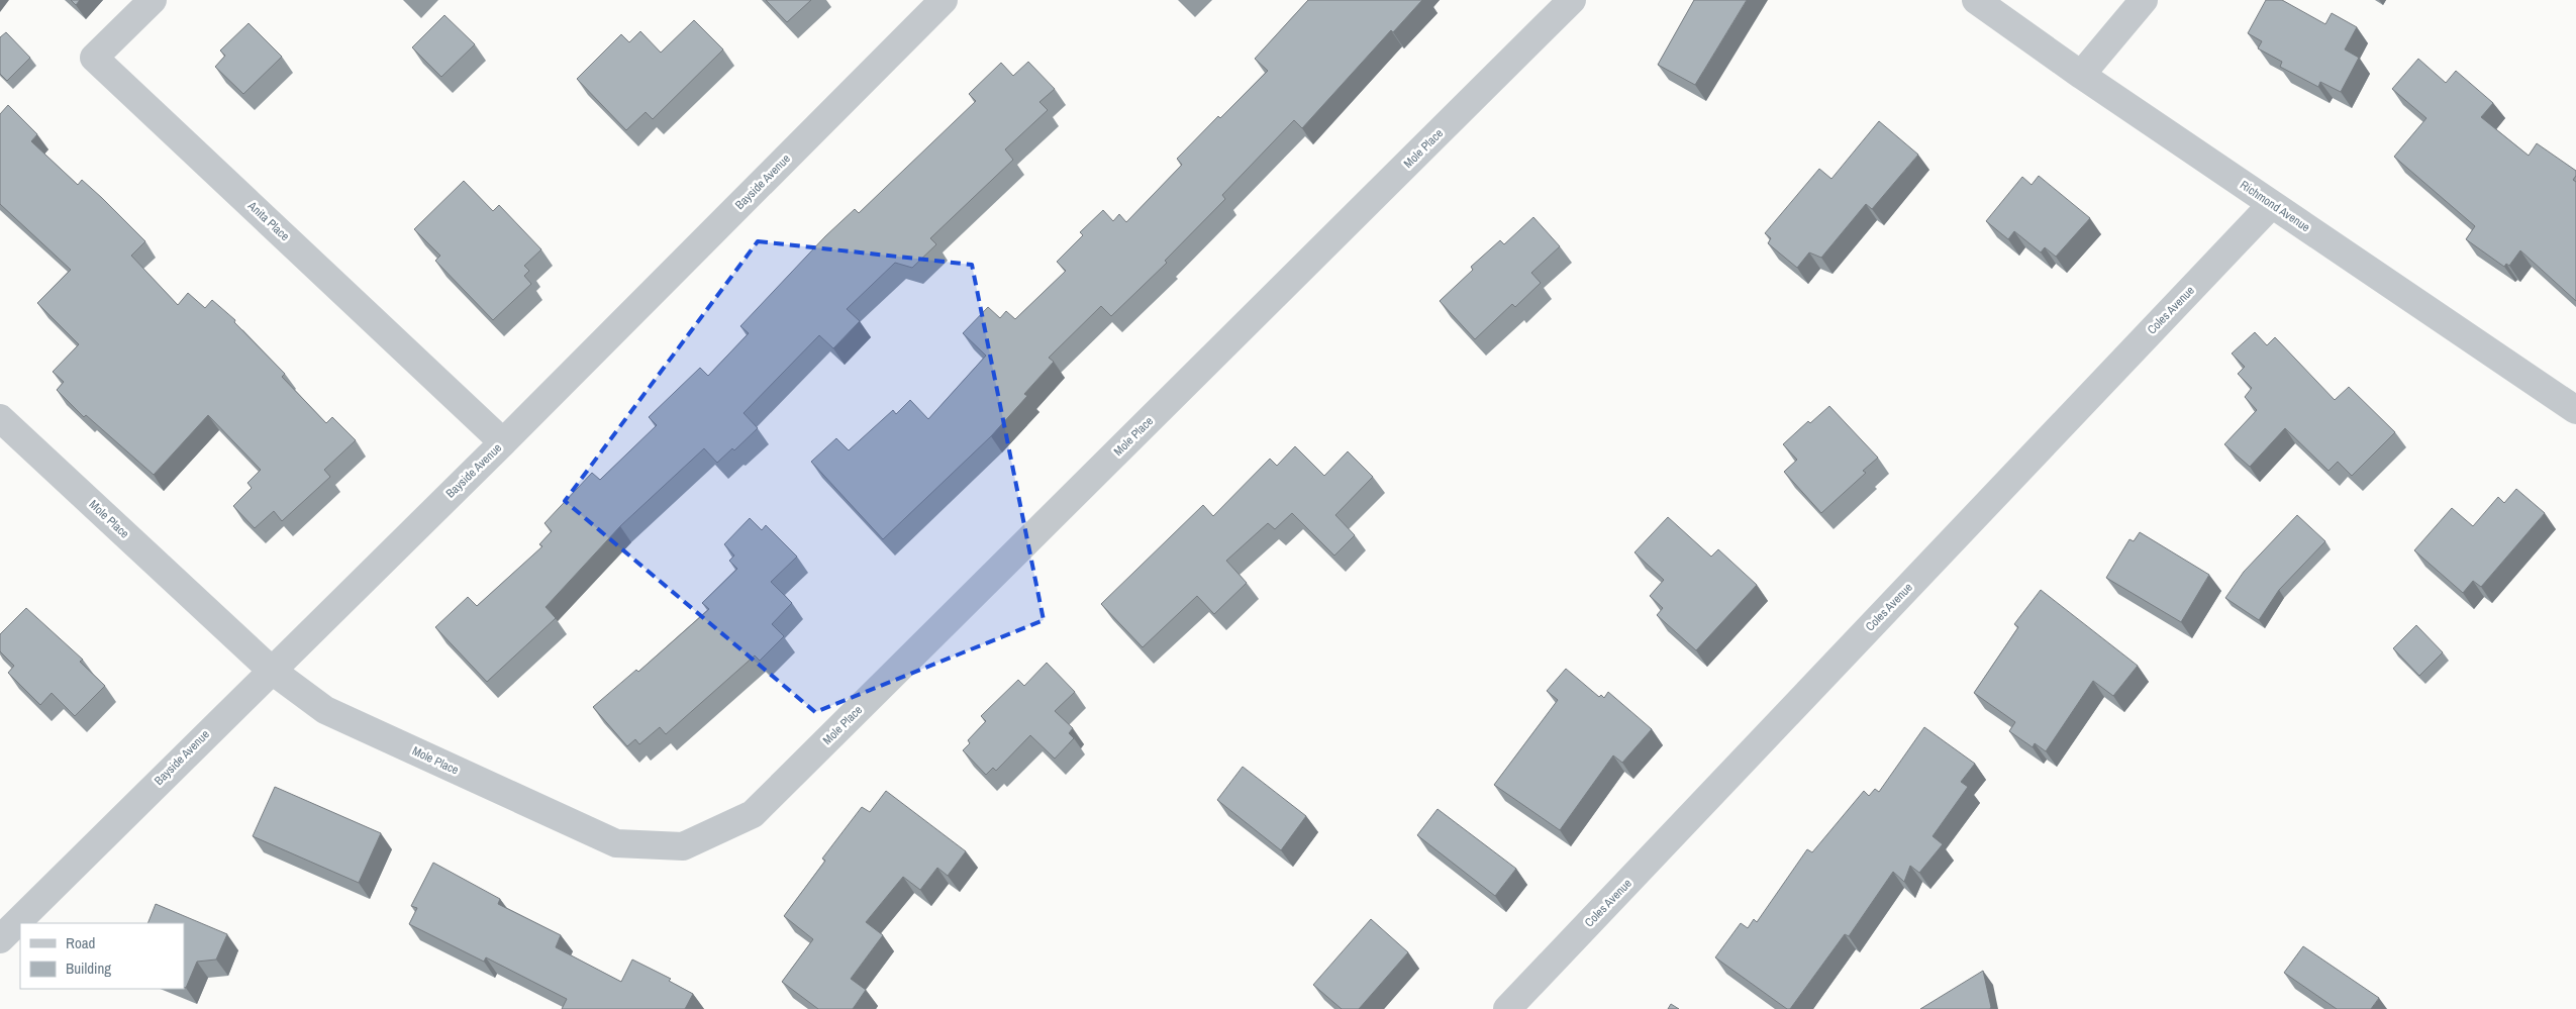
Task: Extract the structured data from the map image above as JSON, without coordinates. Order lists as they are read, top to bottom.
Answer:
{
  "streets": {
    "street": [
      "Mole Place",
      "Bayside Avenue",
      "Richmond Avenue",
      "Anita Place",
      "Coles Avenue"
    ]
  },
  "crossings": [
    ["Mole Place", "Bayside Avenue"],
    ["Bayside Avenue", "Anita Place"],
    ["Richmond Avenue", "Coles Avenue"]
  ],
  "legend": ["Road", "Building"]
}
